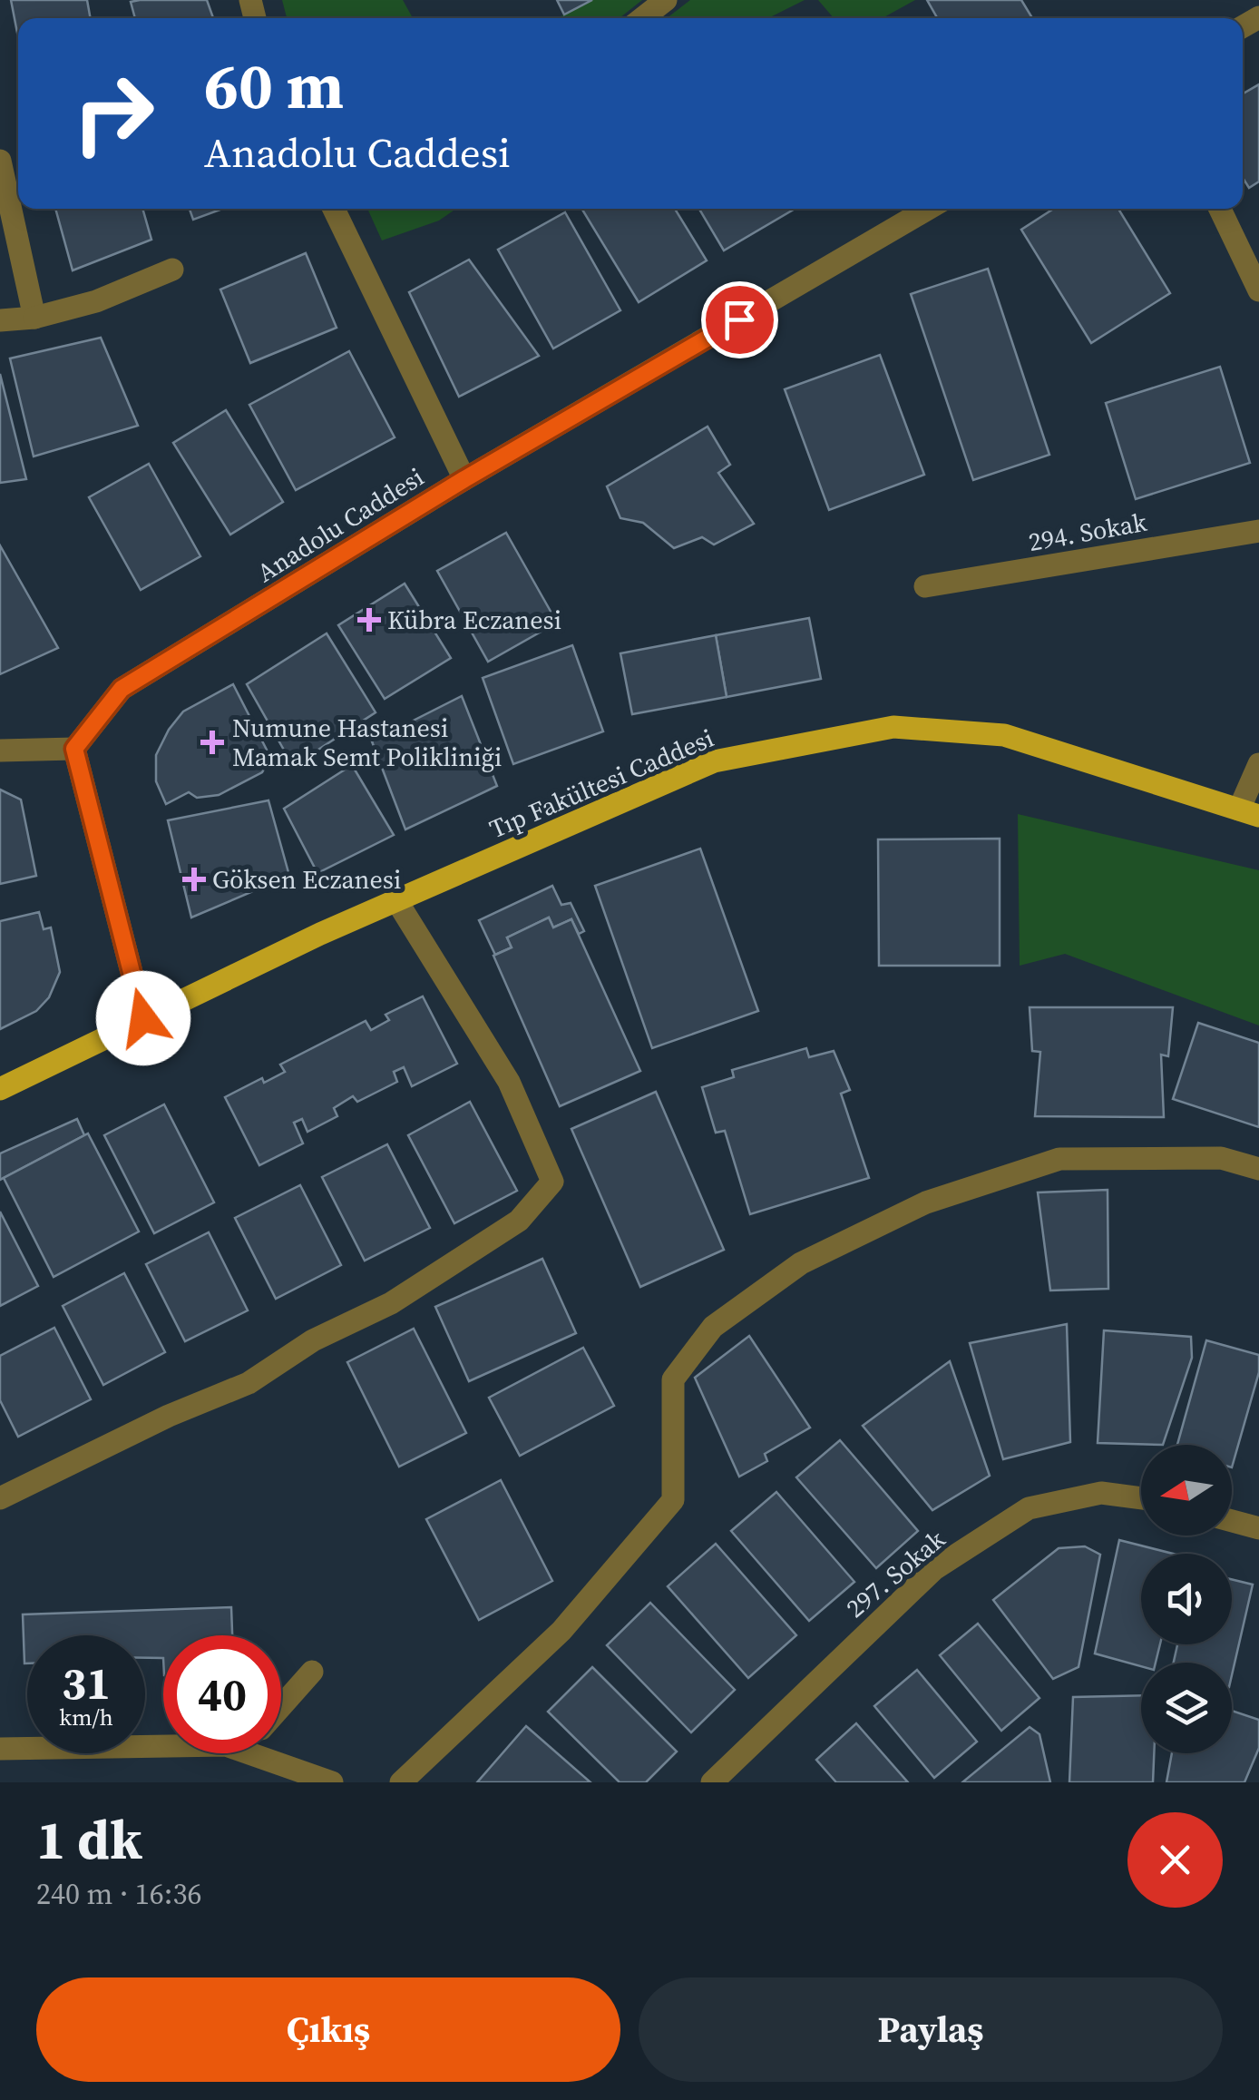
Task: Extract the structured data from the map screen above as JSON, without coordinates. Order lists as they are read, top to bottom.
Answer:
{
  "streets": {
    "main road": ["Tıp Fakültesi Caddesi"],
    "street": ["Anadolu Caddesi", "294. Sokak", "297. Sokak"]
  },
  "places": {
    "health": ["Kübra Eczanesi", "Numune Hastanesi Mamak Semt Polikliniği", "Göksen Eczanesi"]
  },
  "north": "left",
  "page": {
    "turn": ["60 m", "Anadolu Caddesi"],
    "speed": "31 km/h",
    "limit": "40",
    "heading": ["1 dk", "240 m · 16:36"],
    "buttons": ["Çıkış", "Paylaş"]
  }
}
